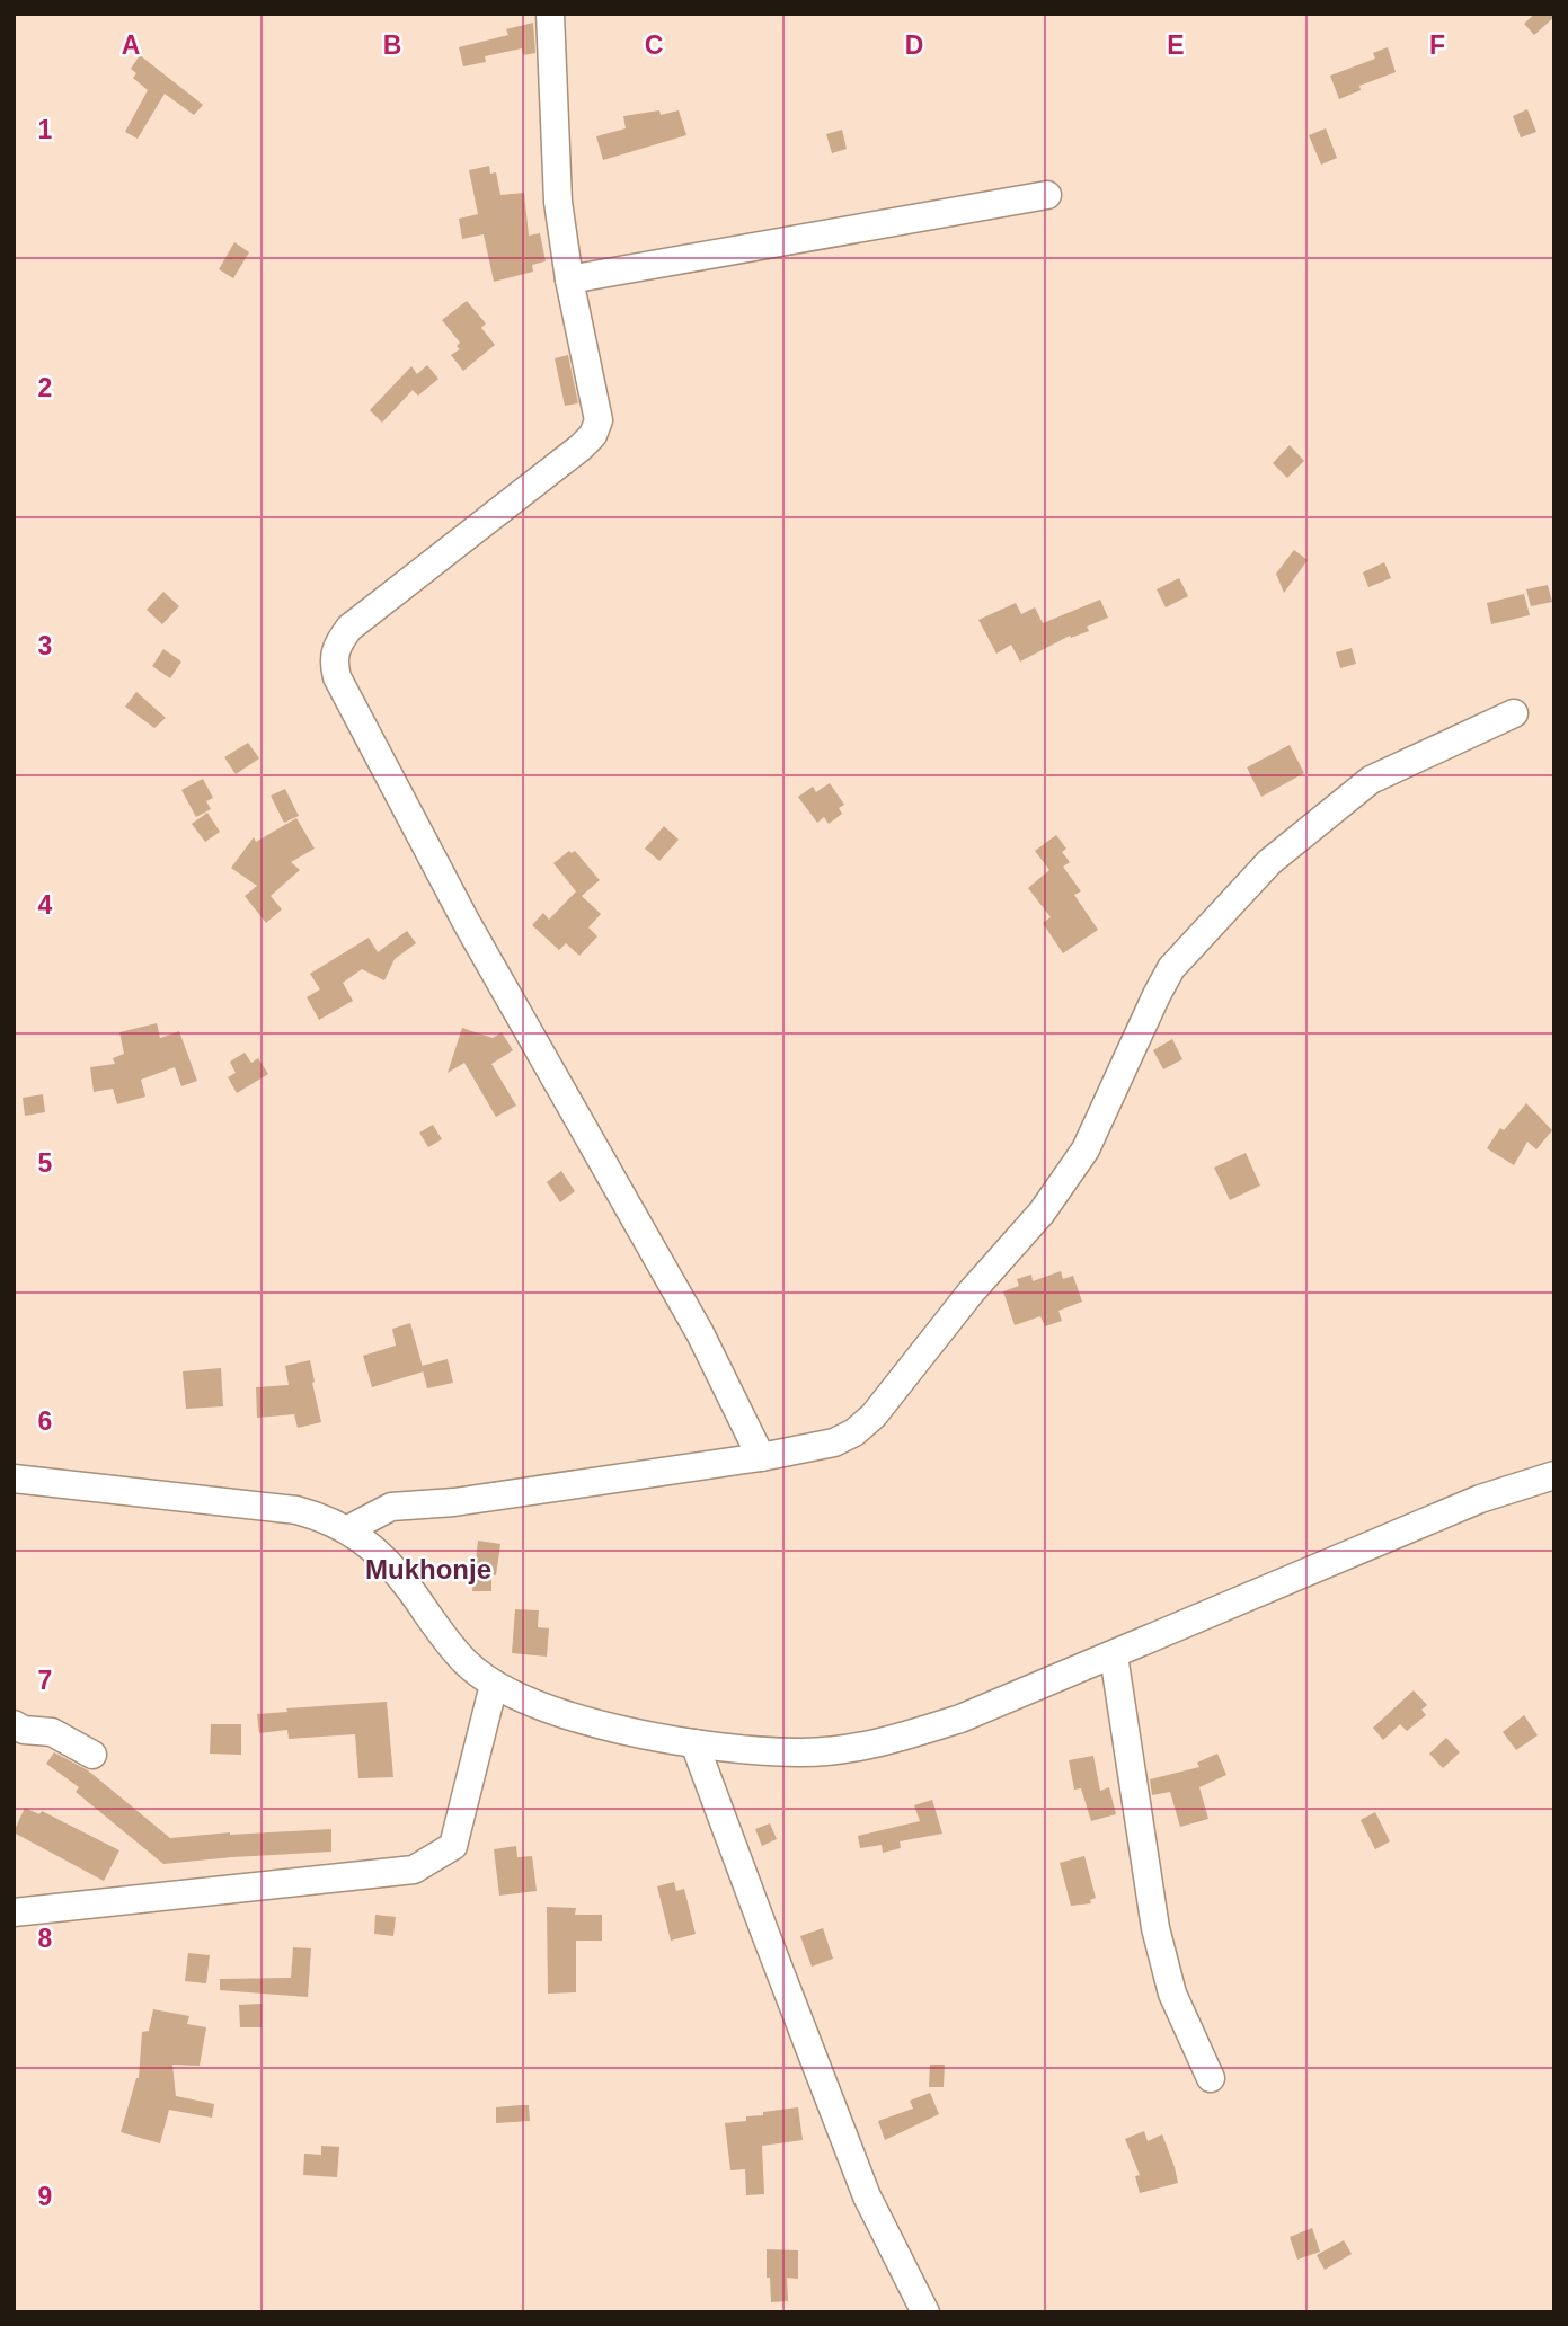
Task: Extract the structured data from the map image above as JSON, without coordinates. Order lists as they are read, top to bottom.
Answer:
{
  "districts": ["Mukhonje"],
  "grid": {
    "columns": [
      "A",
      "B",
      "C",
      "D",
      "E",
      "F"
    ],
    "rows": [
      "1",
      "2",
      "3",
      "4",
      "5",
      "6",
      "7",
      "8",
      "9"
    ]
  }
}
